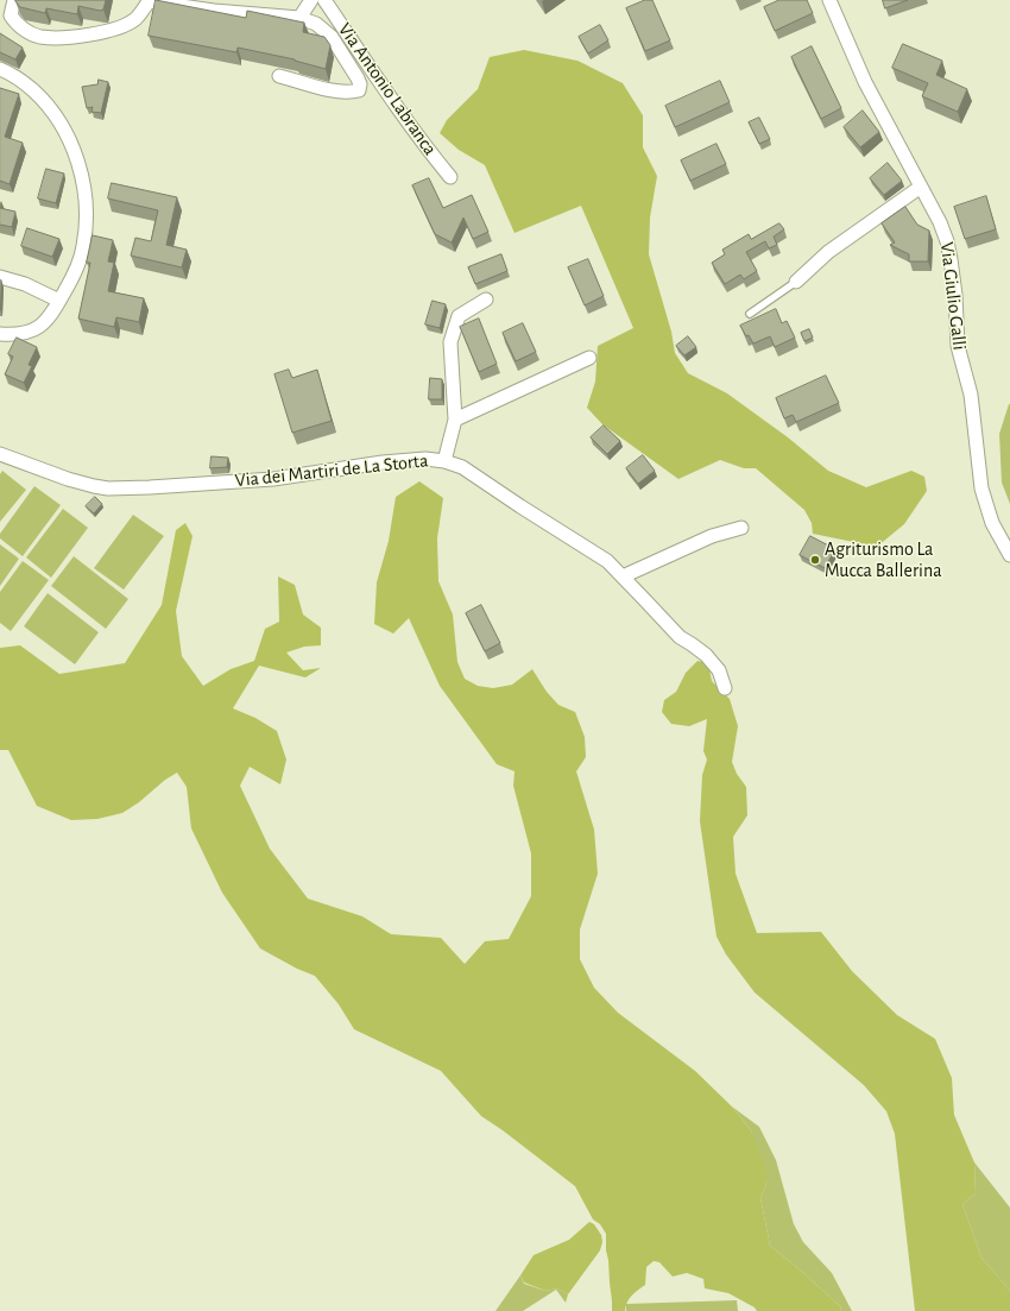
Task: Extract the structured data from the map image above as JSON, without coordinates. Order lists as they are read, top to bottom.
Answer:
{
  "streets": {
    "street": ["Via Antonio Labranca", "Via Giulio Galli", "Via dei Martiri de La Storta"]
  },
  "places": ["Agriturismo La Mucca Ballerina"]
}
